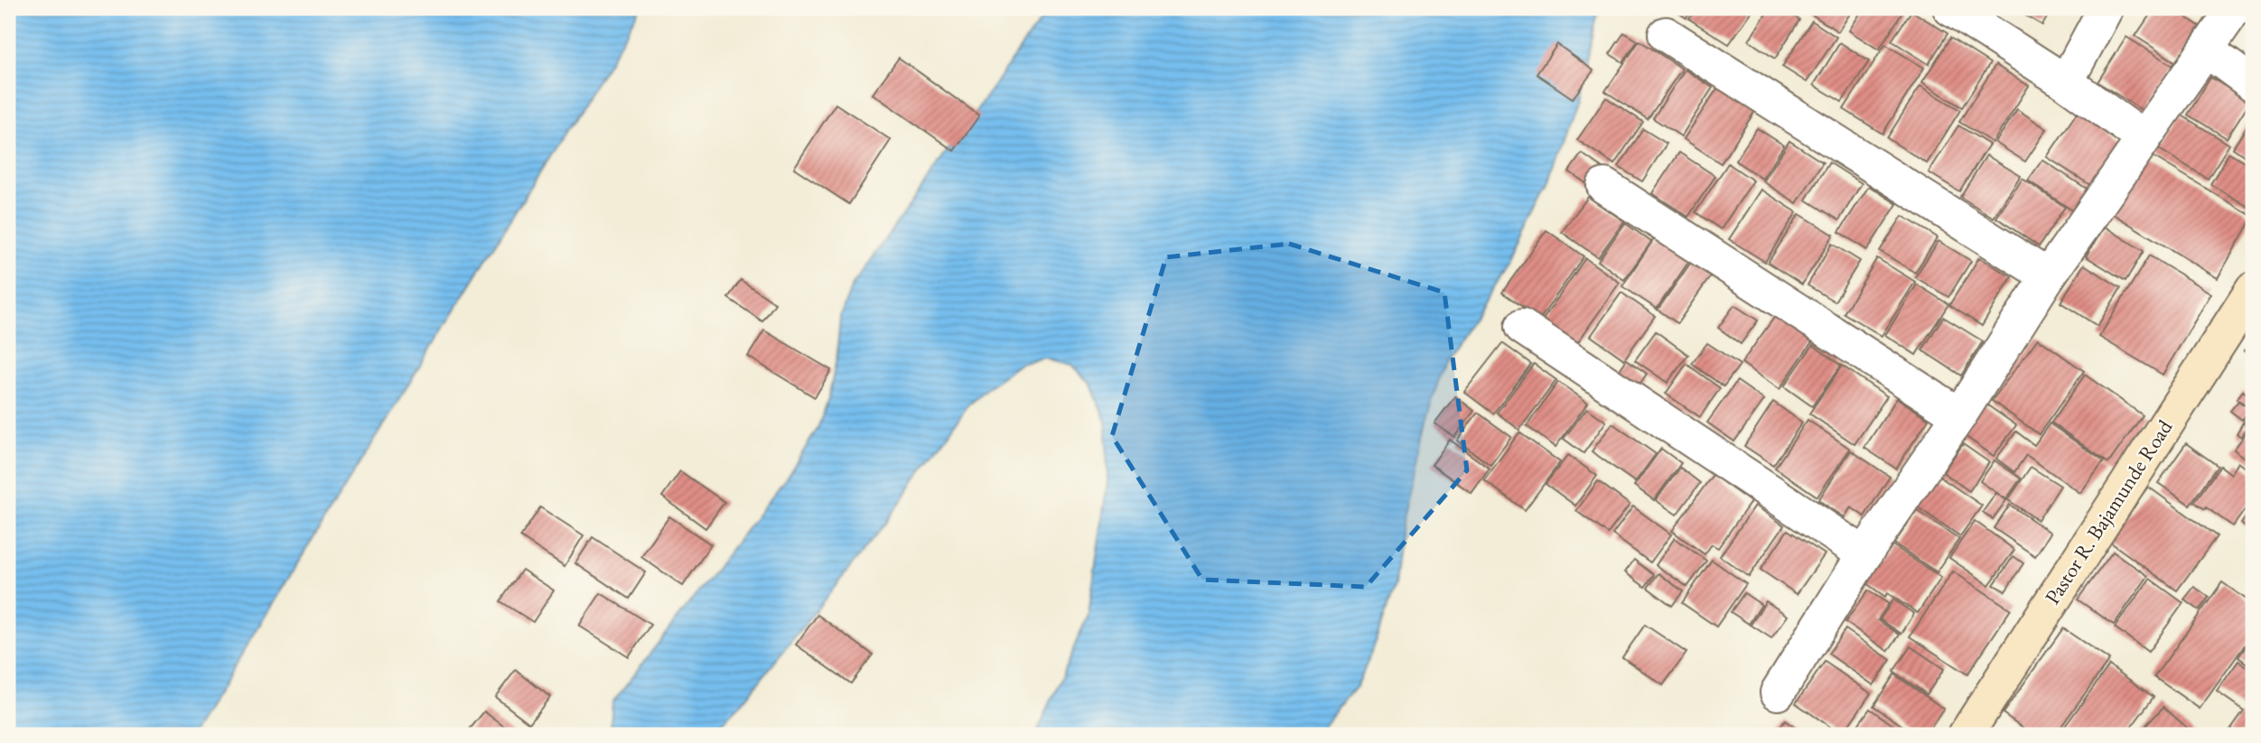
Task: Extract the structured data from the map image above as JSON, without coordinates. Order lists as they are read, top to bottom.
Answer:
{
  "streets": {
    "street": ["Pastor R. Bajamunde Road"]
  }
}
